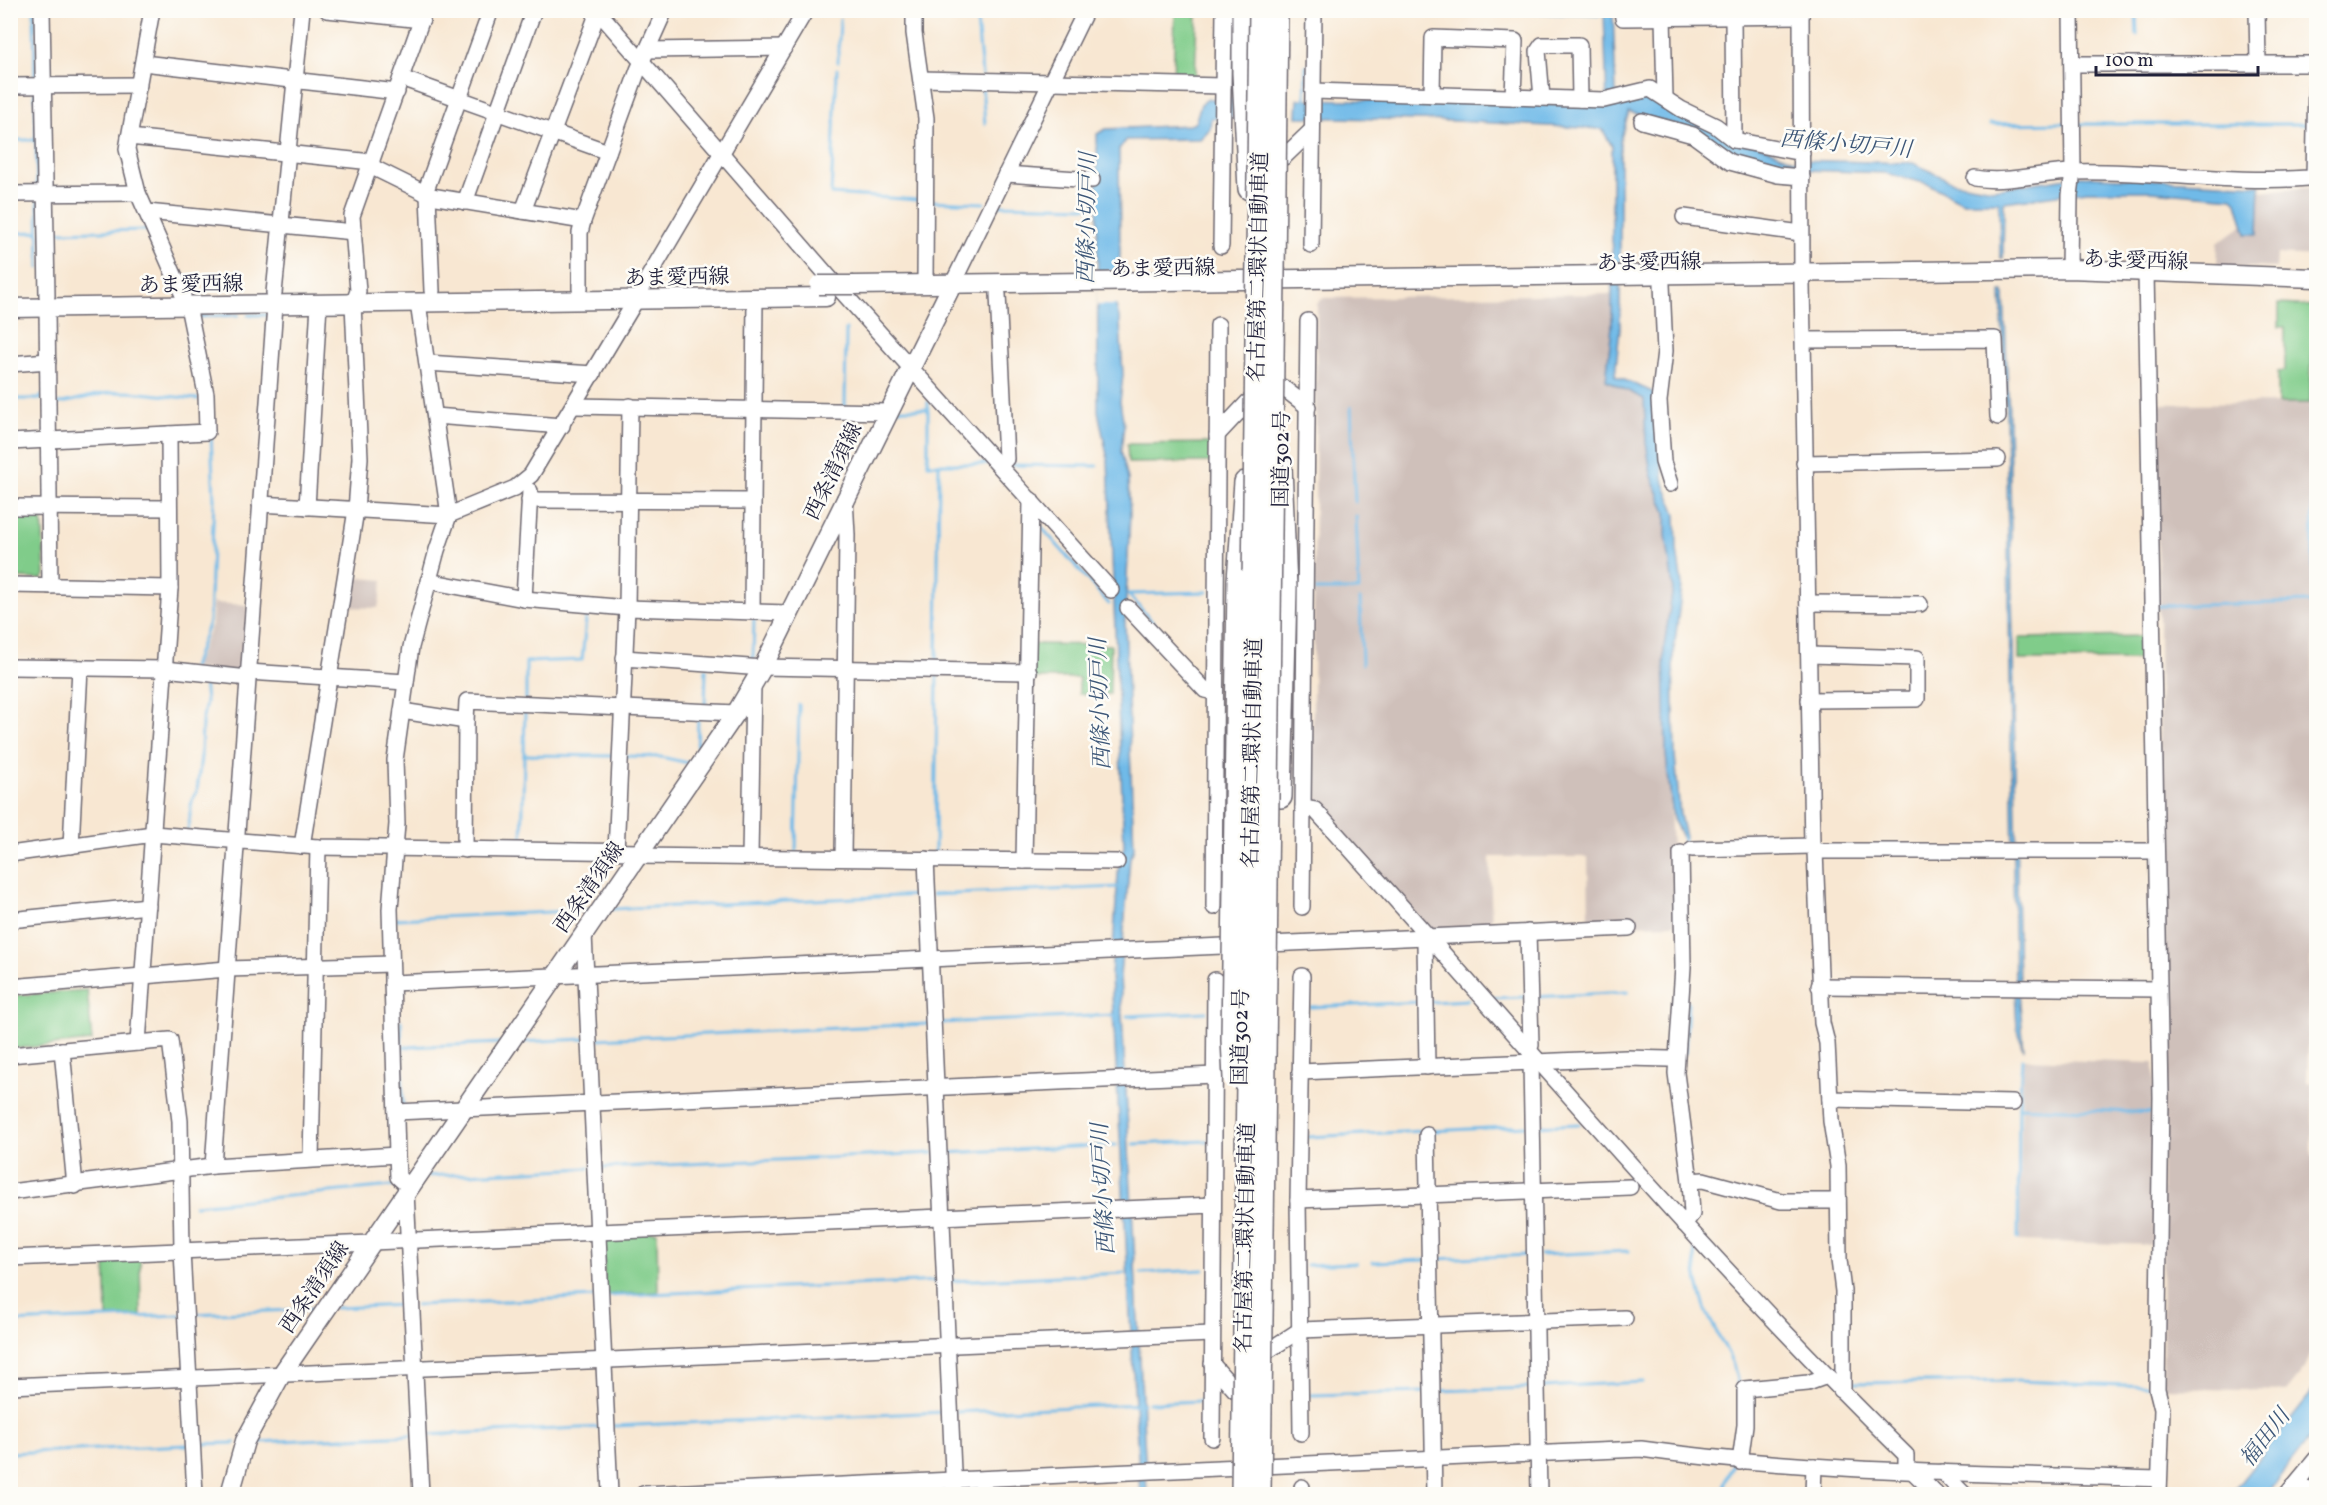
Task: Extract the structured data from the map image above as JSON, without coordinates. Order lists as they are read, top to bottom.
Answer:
{
  "streets": {
    "highway": ["名古屋第二環状自動車道", "国道302号"],
    "main road": ["あま愛西線", "西条清須線"]
  },
  "crossings": [
    ["あま愛西線", "国道302号"],
    ["あま愛西線", "西条清須線"],
    ["名古屋第二環状自動車道", "国道302号"]
  ],
  "water": ["西條小切戸川", "福田川"],
  "scale_bar": "100 m"
}
